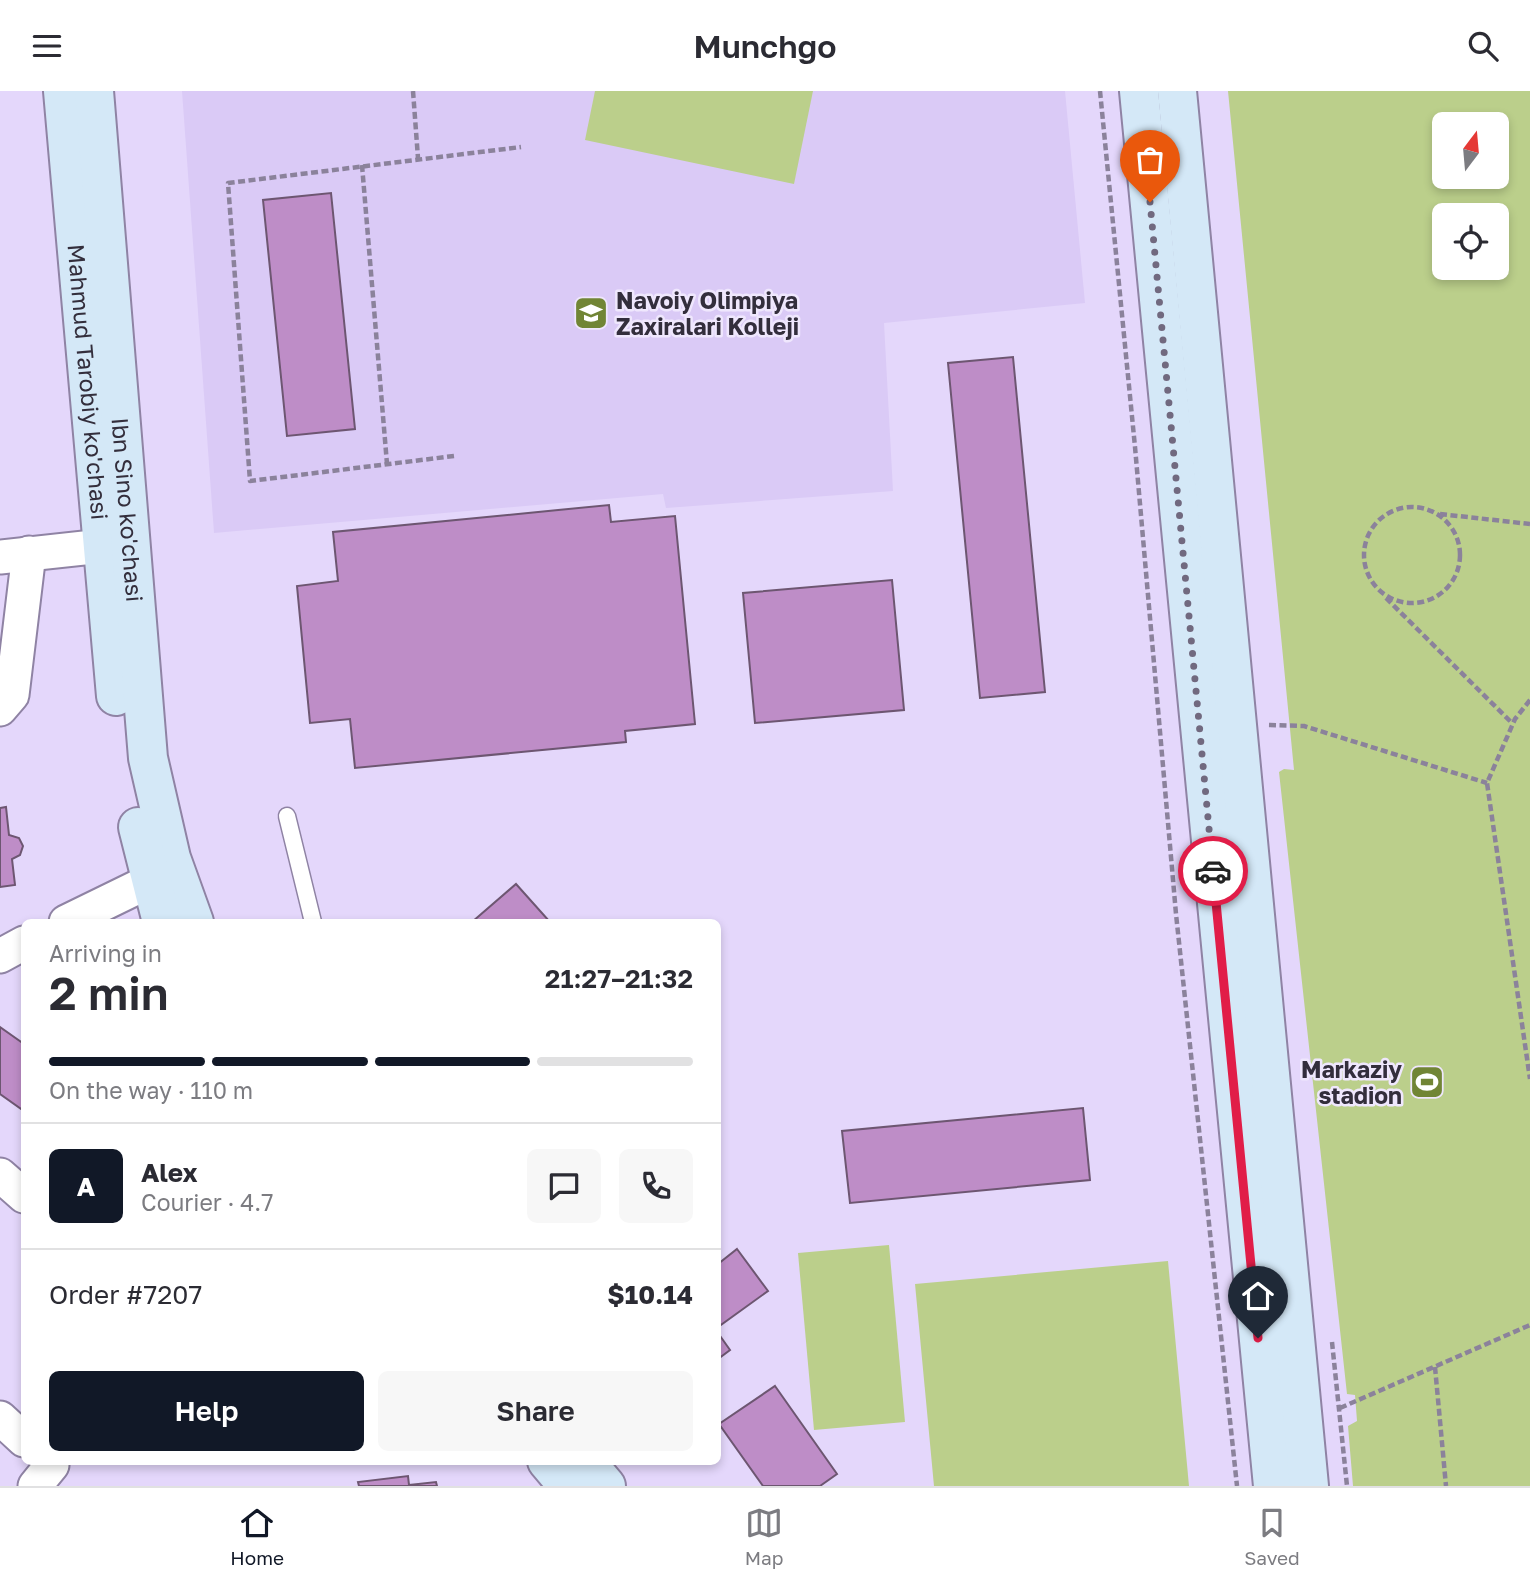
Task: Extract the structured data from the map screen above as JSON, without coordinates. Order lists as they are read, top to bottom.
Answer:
{
  "streets": {
    "street": ["Mahmud Tarobiy ko'chasi", "Ibn Sino ko'chasi"]
  },
  "crossings": [
    ["Mahmud Tarobiy ko'chasi", "Ibn Sino ko'chasi"]
  ],
  "places": {
    "school or university": ["Navoiy Olimpiya Zaxiralari Kolleji"],
    "sports": ["Markaziy stadion"]
  },
  "north": "top",
  "page": {
    "header": "Munchgo",
    "heading": ["2 min", "Arriving in", "21:27–21:32"],
    "panel": [
      "Alex",
      "Courier · 4.7",
      "Order #7207",
      "$10.14"
    ],
    "bar": "On the way · 110 m",
    "round": "A",
    "buttons": ["Help", "Share"],
    "tabs": ["Home", "Map", "Saved"]
  }
}
